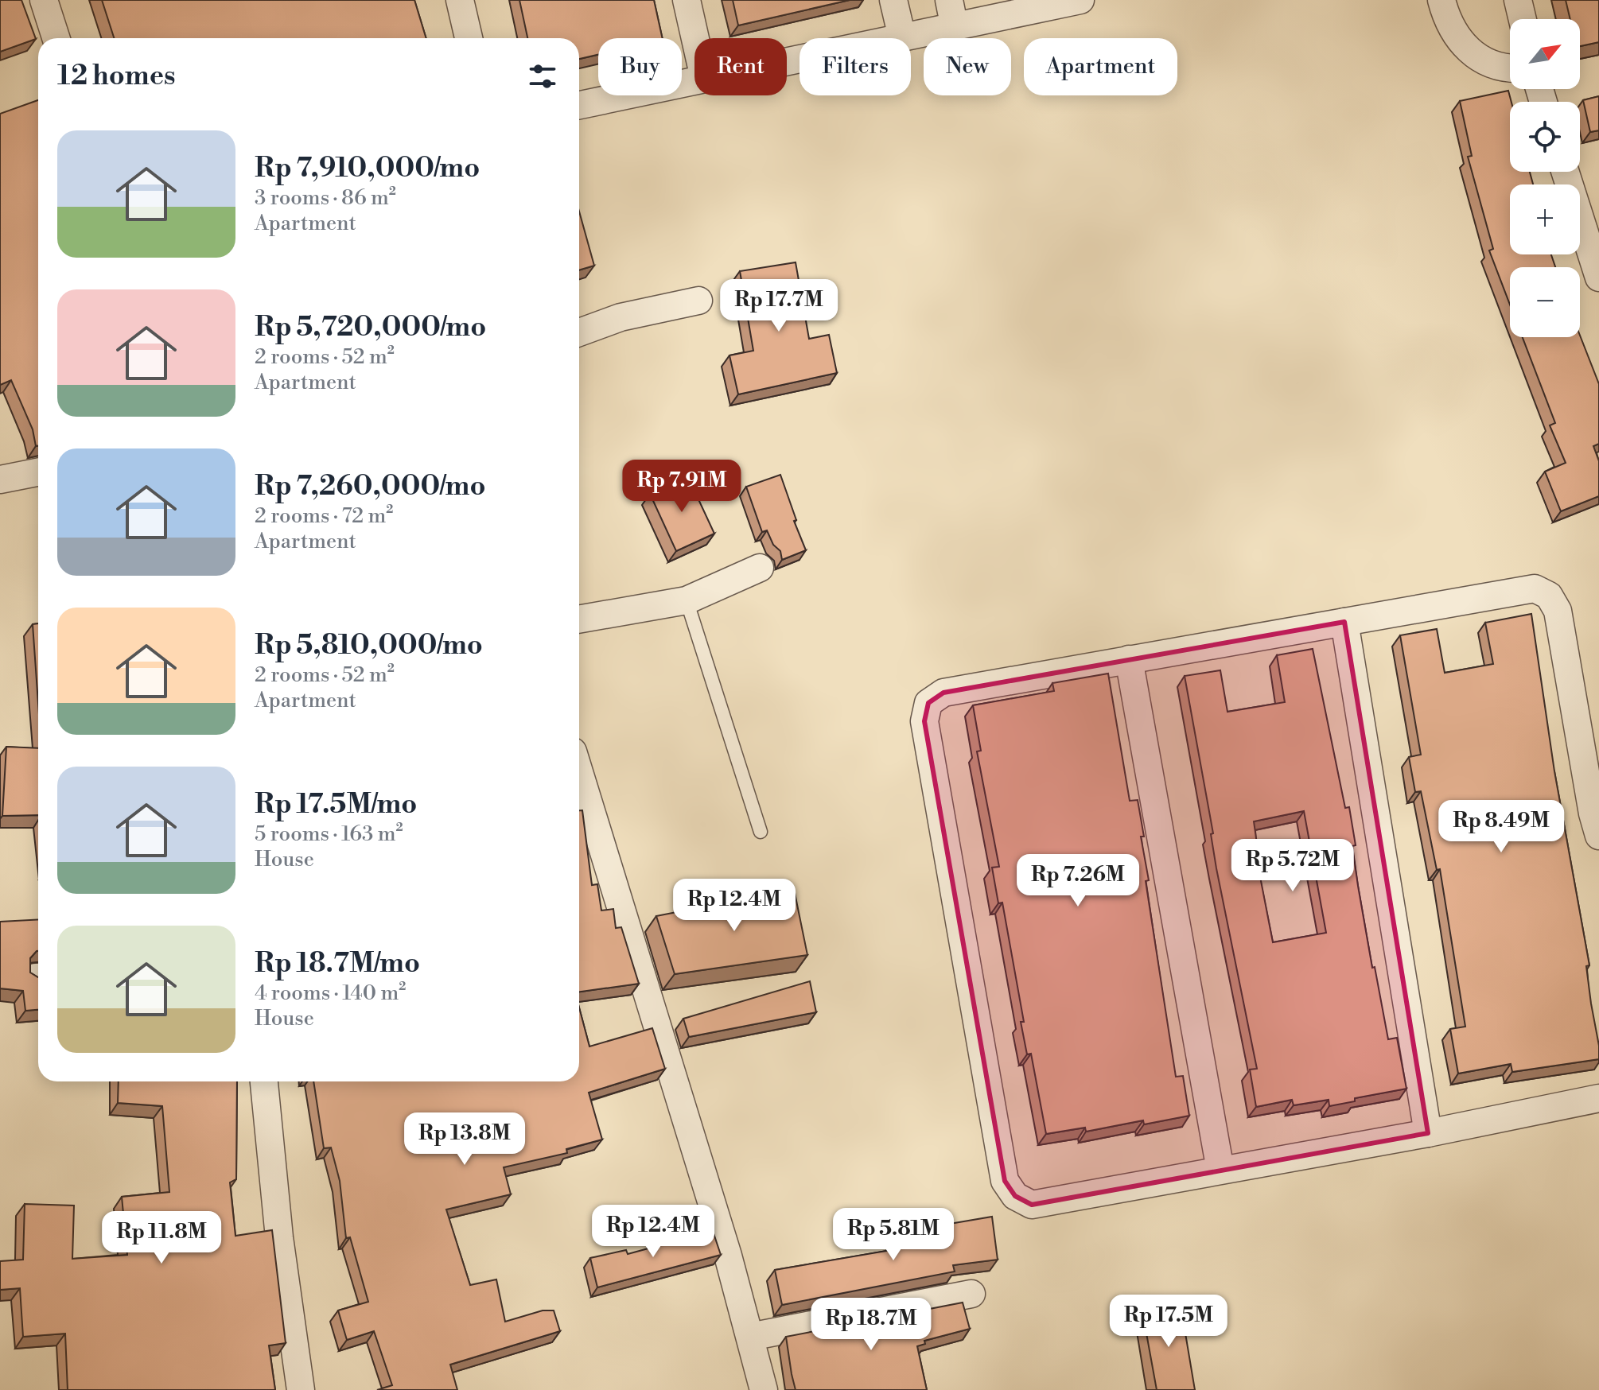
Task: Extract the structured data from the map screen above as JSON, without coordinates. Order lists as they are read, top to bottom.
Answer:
{
  "north": "top right",
  "page": {
    "map_buttons": ["+", "−"],
    "chip": [
      "Buy",
      "Rent",
      "Filters",
      "New",
      "Apartment"
    ],
    "heading": "12 homes",
    "list": [
      {
        "name": "Rp 7,910,000/mo",
        "note": "3 rooms · 86 m² · Apartment"
      },
      {
        "name": "Rp 5,720,000/mo",
        "note": "2 rooms · 52 m² · Apartment"
      },
      {
        "name": "Rp 7,260,000/mo",
        "note": "2 rooms · 72 m² · Apartment"
      },
      {
        "name": "Rp 5,810,000/mo",
        "note": "2 rooms · 52 m² · Apartment"
      },
      {
        "name": "Rp 17.5M/mo",
        "note": "5 rooms · 163 m² · House"
      },
      {
        "name": "Rp 18.7M/mo",
        "note": "4 rooms · 140 m² · House"
      }
    ],
    "price": [
      "Rp 17.7M",
      "Rp 7.91M",
      "Rp 8.49M",
      "Rp 5.72M",
      "Rp 7.26M",
      "Rp 12.4M",
      "Rp 13.8M",
      "Rp 12.4M",
      "Rp 5.81M",
      "Rp 11.8M",
      "Rp 17.5M",
      "Rp 18.7M"
    ]
  }
}
